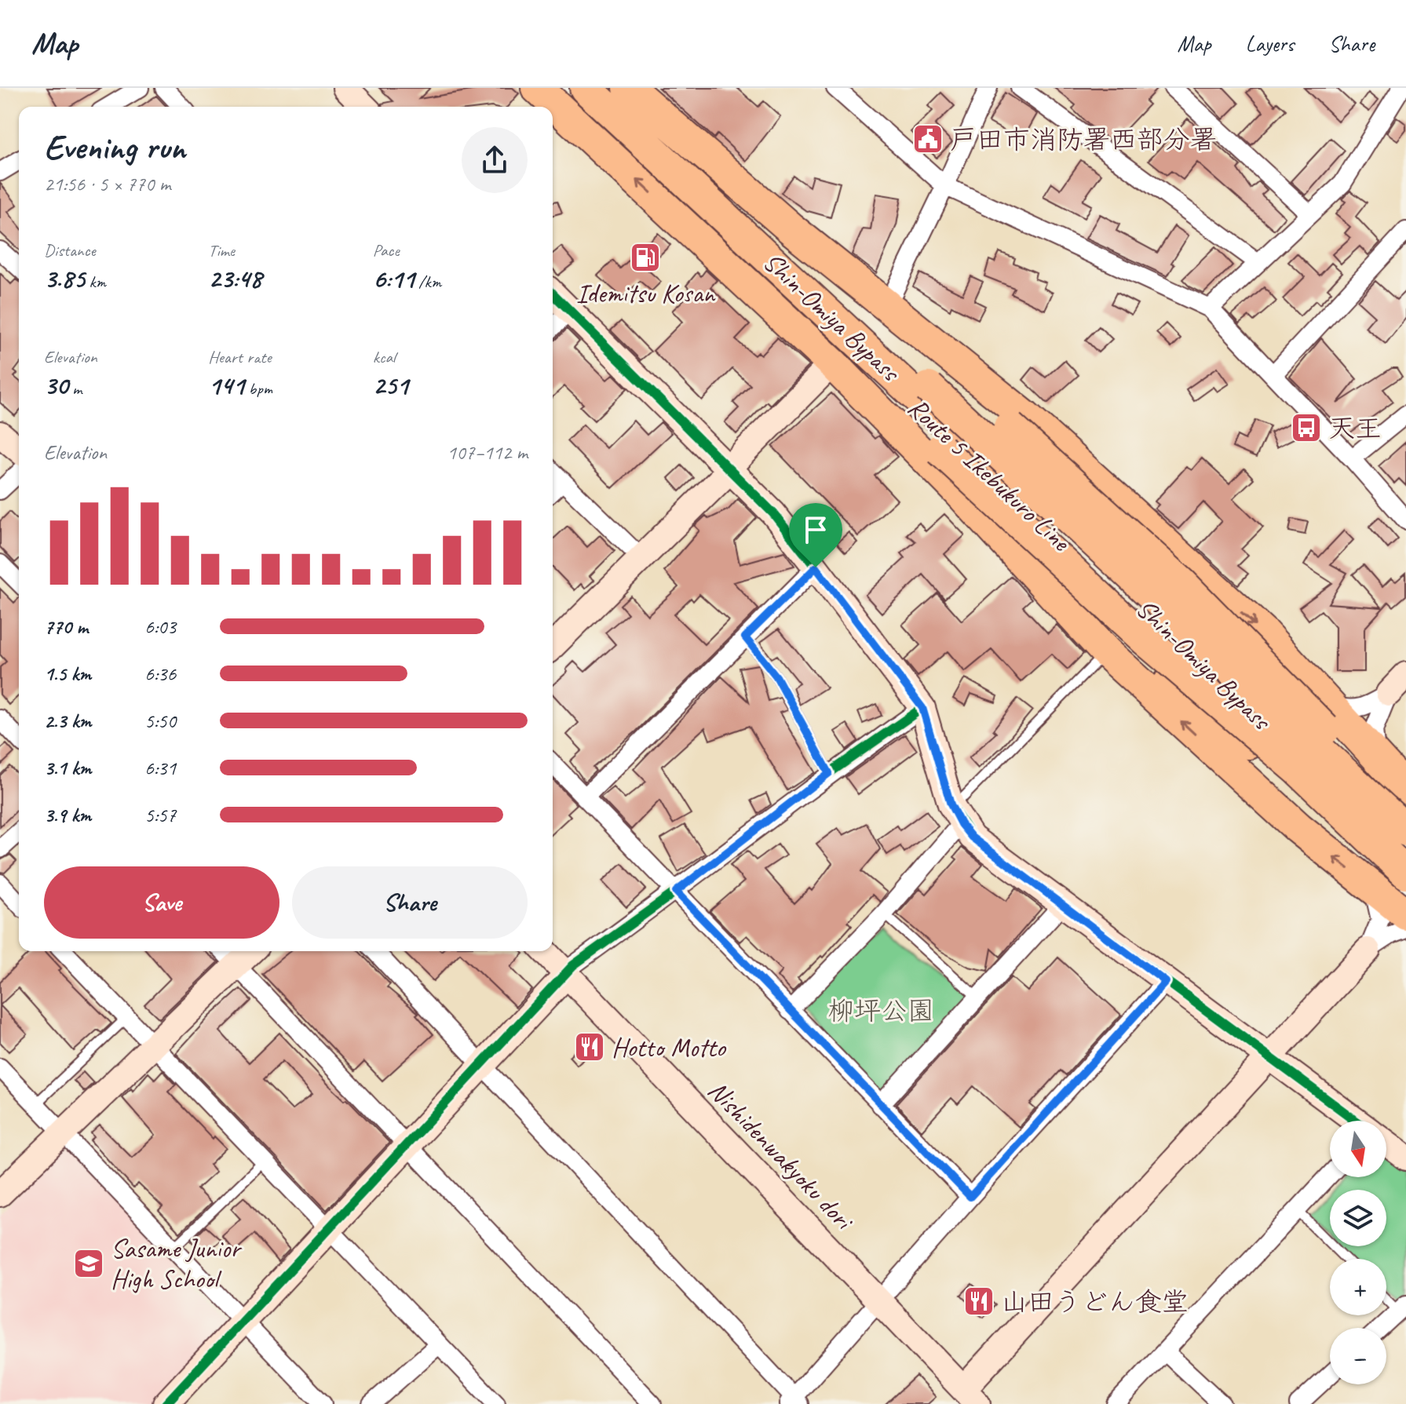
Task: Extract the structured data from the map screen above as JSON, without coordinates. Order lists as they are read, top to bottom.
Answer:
{
  "streets": {
    "highway": ["Shin-Omiya Bypass", "Route 5 Ikebukuro Line"],
    "street": ["Nishidenwakyoku dori"]
  },
  "parks": ["柳坪公園"],
  "places": {
    "public building": ["戸田市消防署西部分署"],
    "fuel station": ["Idemitsu Kosan"],
    "bus stop": ["天王"],
    "restaurant": ["Hotto Motto", "山田うどん食堂"],
    "school or university": ["Sasame Junior High School"]
  },
  "north": "bottom",
  "page": {
    "header": "Map",
    "nav": ["Map", "Layers", "Share"],
    "heading": ["Evening run", "21:56 · 5 × 770 m"],
    "stats": [
      ["Distance", "3.85 km"],
      ["Time", "23:48"],
      ["Pace", "6:11 /km"],
      ["Elevation", "30 m"],
      ["Heart rate", "141 bpm"],
      ["kcal", "251"]
    ],
    "chart": ["Elevation", "107–112 m"],
    "list": [
      {
        "name": "770 m",
        "note": "6:03"
      },
      {
        "name": "1.5 km",
        "note": "6:36"
      },
      {
        "name": "2.3 km",
        "note": "5:50"
      },
      {
        "name": "3.1 km",
        "note": "6:31"
      },
      {
        "name": "3.9 km",
        "note": "5:57"
      }
    ],
    "buttons": ["Save", "Share"],
    "map_buttons": ["+", "−"]
  }
}
